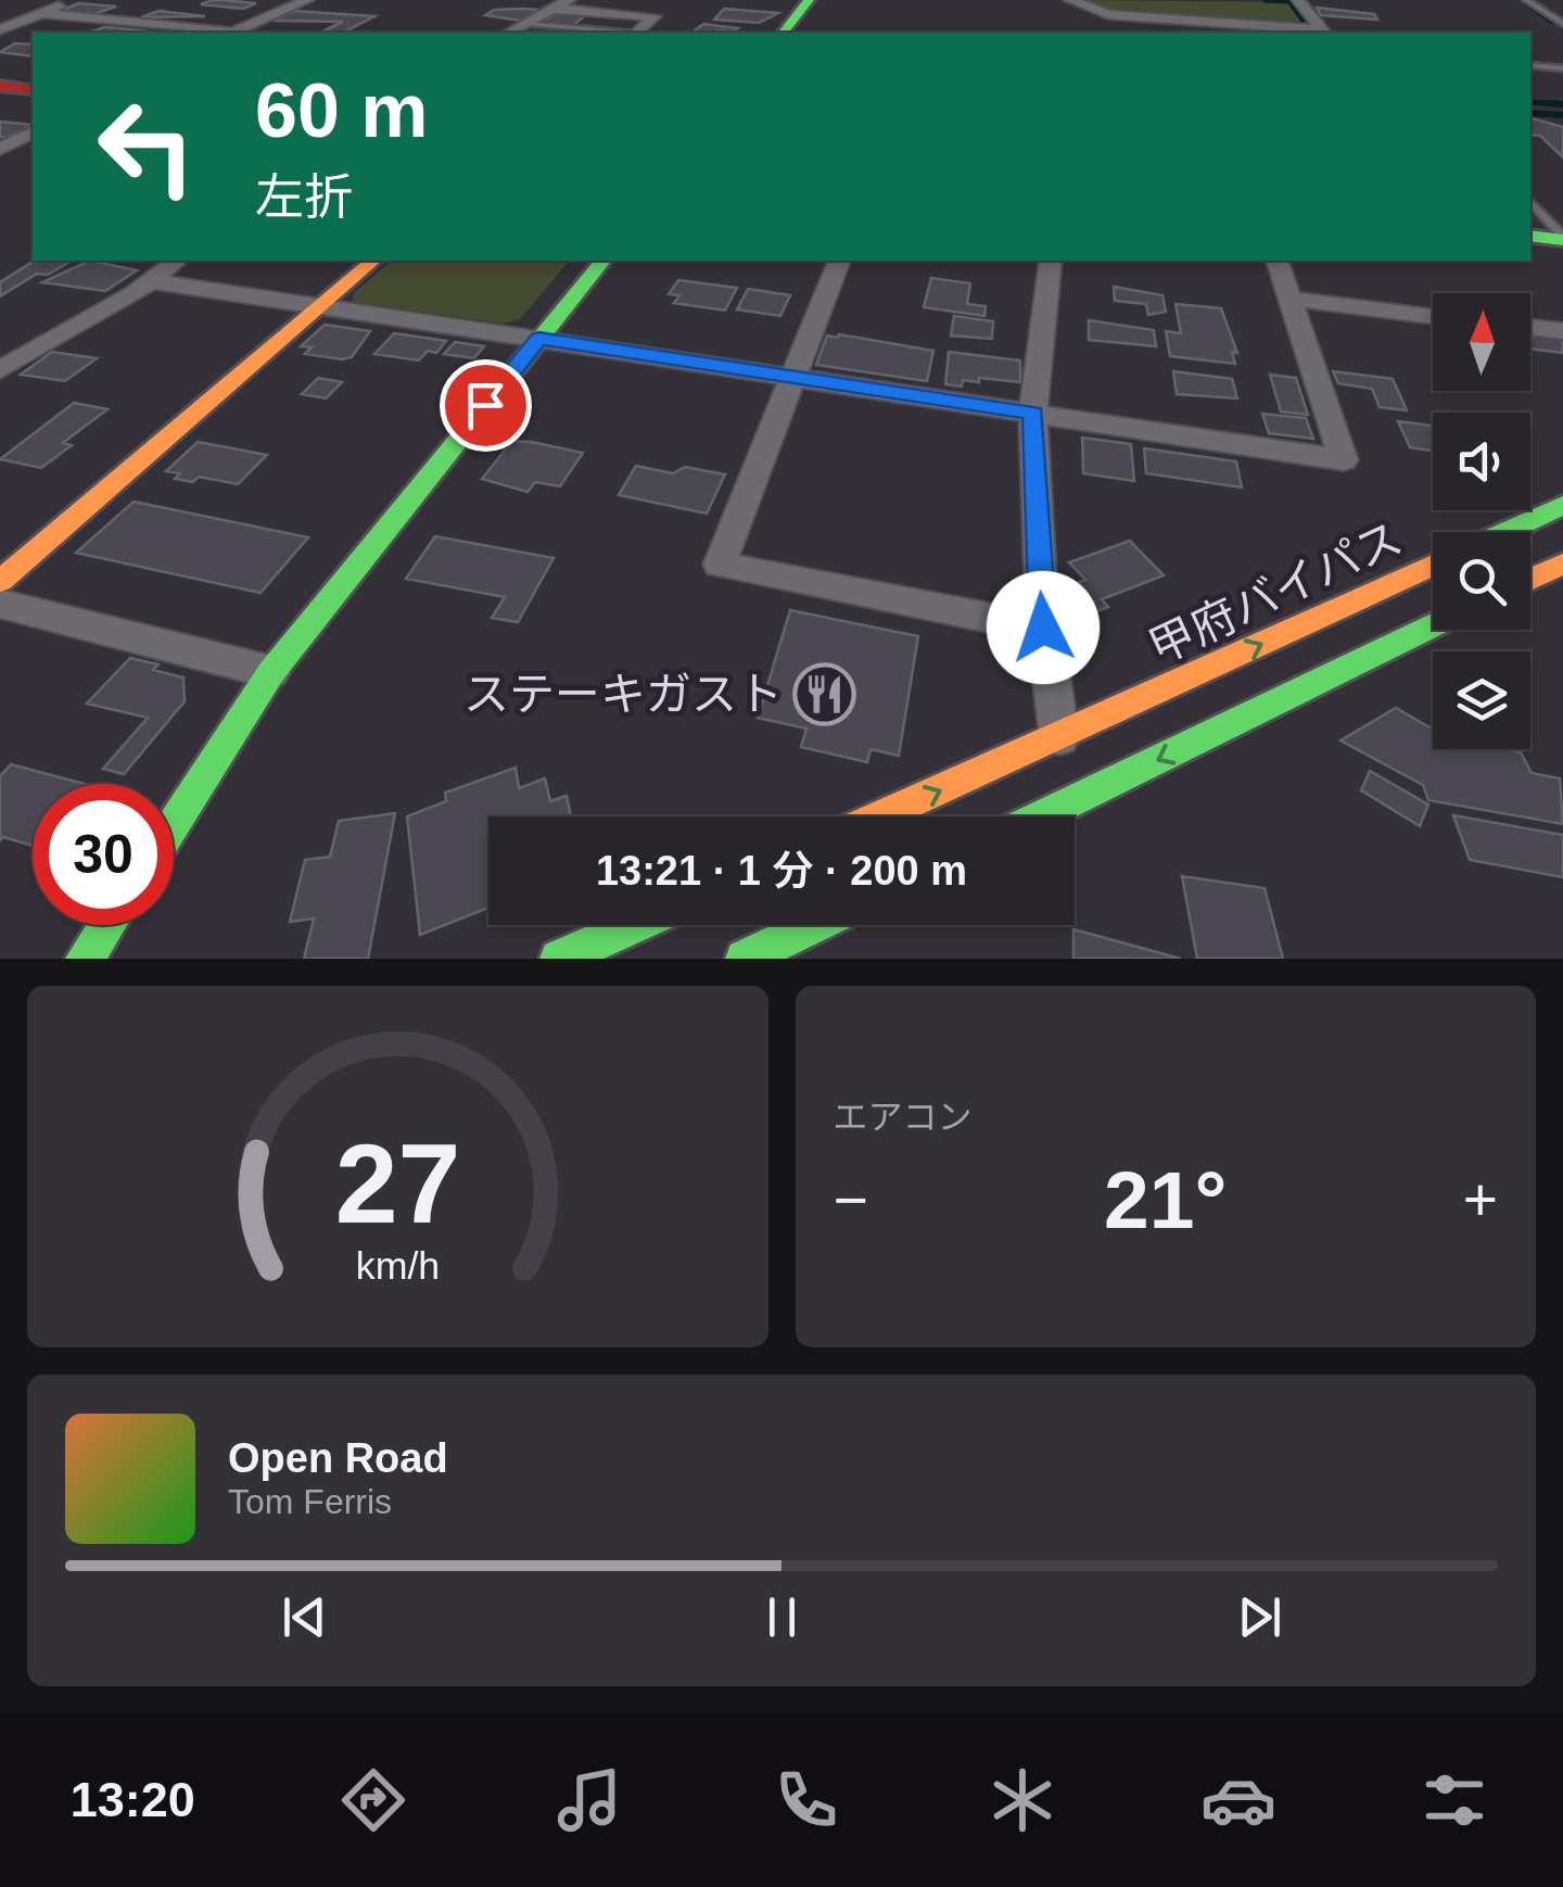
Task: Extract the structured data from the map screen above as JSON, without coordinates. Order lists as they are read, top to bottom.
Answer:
{
  "streets": {
    "main road": ["甲府バイパス"]
  },
  "places": {
    "restaurant": ["ステーキガスト"]
  },
  "north": "top",
  "page": {
    "turn": ["60 m", "左折"],
    "limit": "30",
    "trip": "13:21 · 1 分 · 200 m",
    "tile": "エアコン",
    "heat": ["−", "21°", "+"],
    "song": ["Open Road", "Tom Ferris"],
    "tabs": "13:20",
    "gauge": ["27", "km/h"]
  }
}
